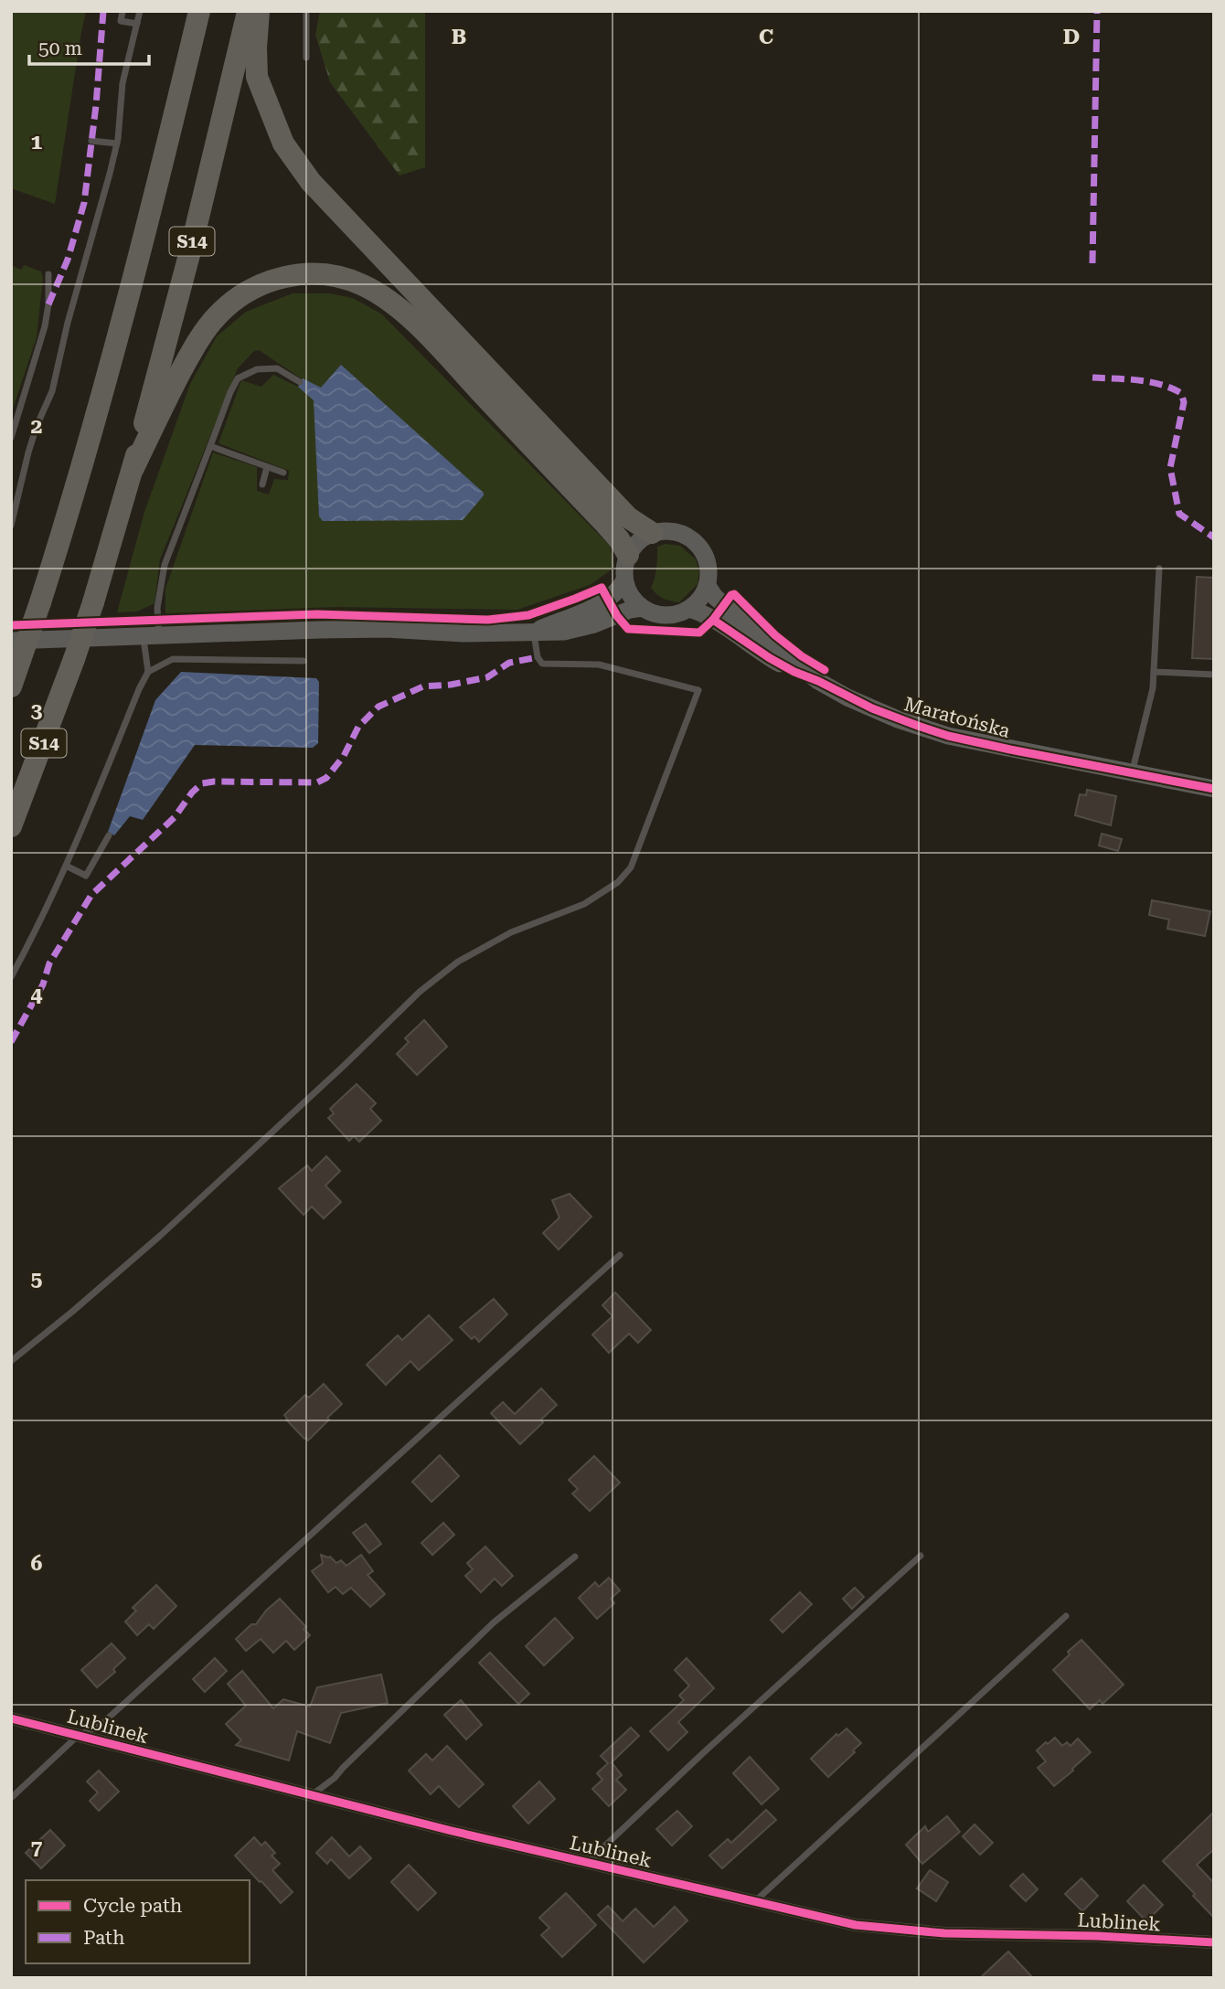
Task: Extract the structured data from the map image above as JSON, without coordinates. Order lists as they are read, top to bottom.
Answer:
{
  "streets": {
    "highway": ["S14"],
    "main road": ["Maratońska"],
    "street": ["Lublinek"]
  },
  "legend": ["Cycle path", "Path"],
  "scale_bar": "50 m",
  "grid": {
    "columns": ["B", "C", "D"],
    "rows": [
      "1",
      "2",
      "3",
      "4",
      "5",
      "6",
      "7"
    ]
  }
}
